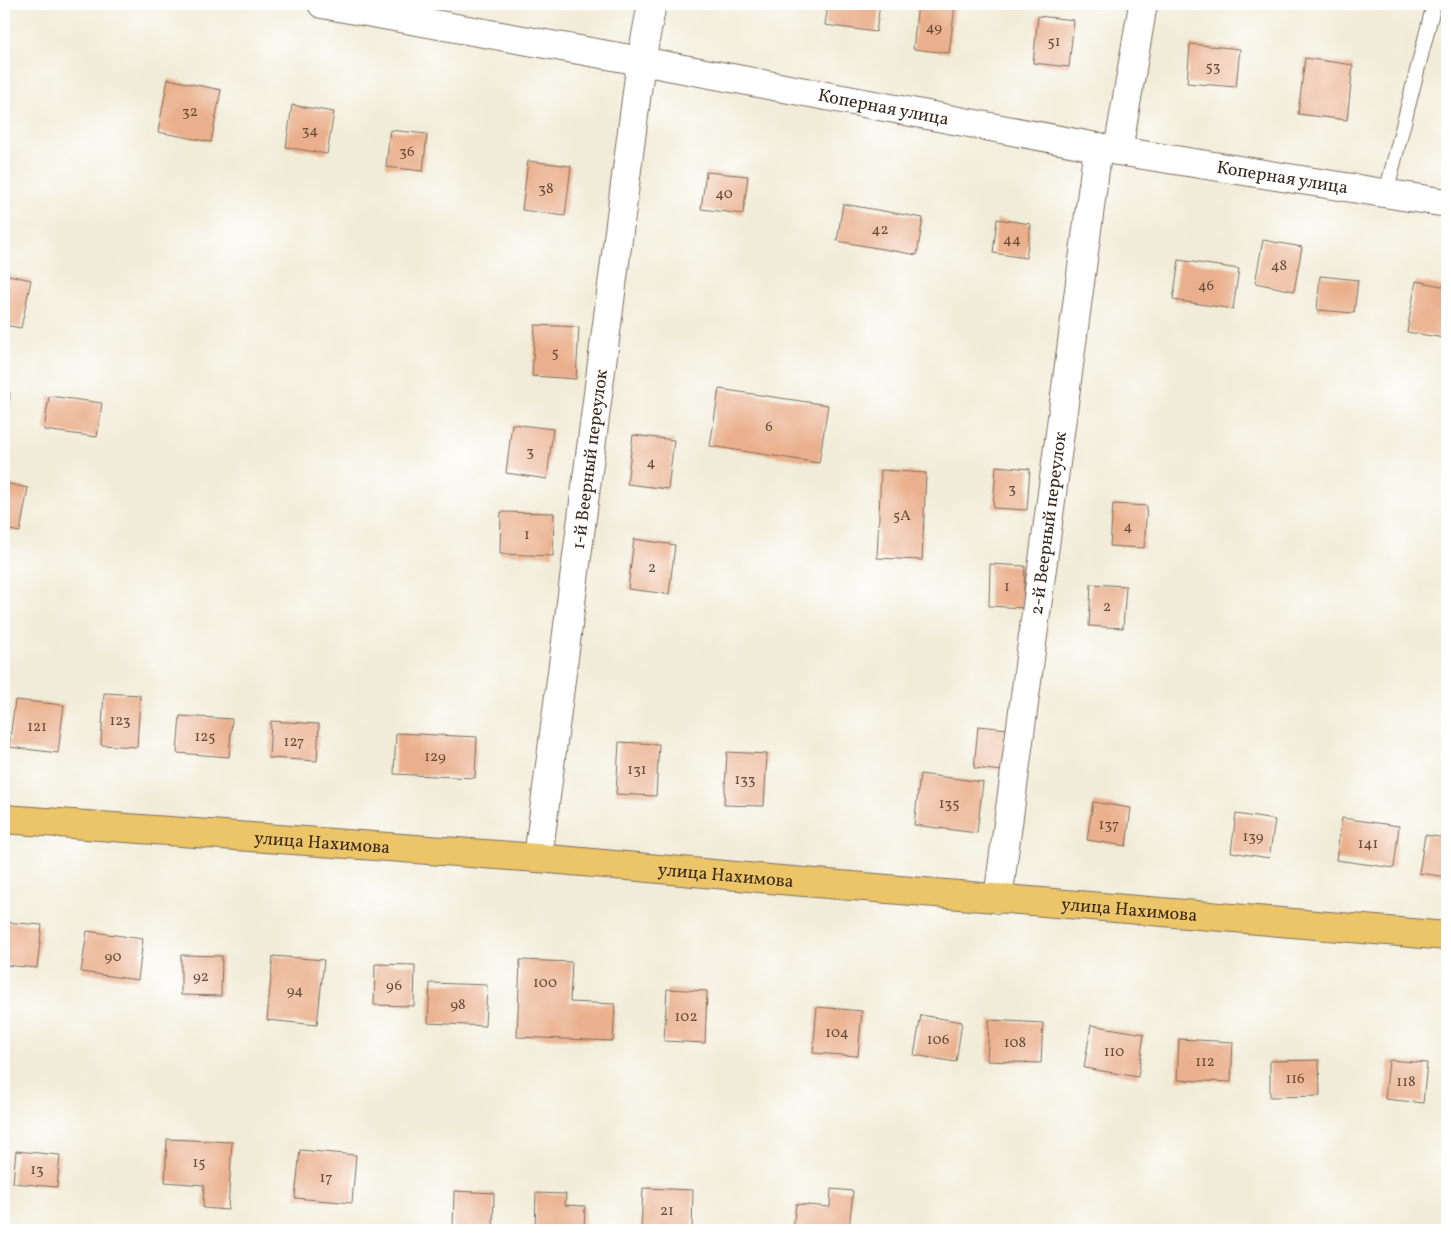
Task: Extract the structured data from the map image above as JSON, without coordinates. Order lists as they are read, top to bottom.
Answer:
{
  "streets": {
    "main road": ["улица Нахимова"],
    "street": ["Коперная улица", "1-й Веерный переулок", "2-й Веерный переулок"]
  },
  "crossings": [
    ["Коперная улица", "1-й Веерный переулок"],
    ["Коперная улица", "2-й Веерный переулок"],
    ["1-й Веерный переулок", "улица Нахимова"],
    ["2-й Веерный переулок", "улица Нахимова"]
  ],
  "house_numbers": [
    "49",
    "51",
    "53",
    "32",
    "34",
    "36",
    "38",
    "40",
    "42",
    "44",
    "48",
    "46",
    "5",
    "6",
    "3",
    "4",
    "3",
    "5А",
    "4",
    "1",
    "2",
    "1",
    "2",
    "123",
    "121",
    "125",
    "127",
    "129",
    "131",
    "133",
    "135",
    "137",
    "139",
    "141",
    "90",
    "92",
    "100",
    "96",
    "94",
    "98",
    "102",
    "104",
    "106",
    "108",
    "110",
    "112",
    "116",
    "118",
    "15",
    "13",
    "17",
    "21"
  ]
}
